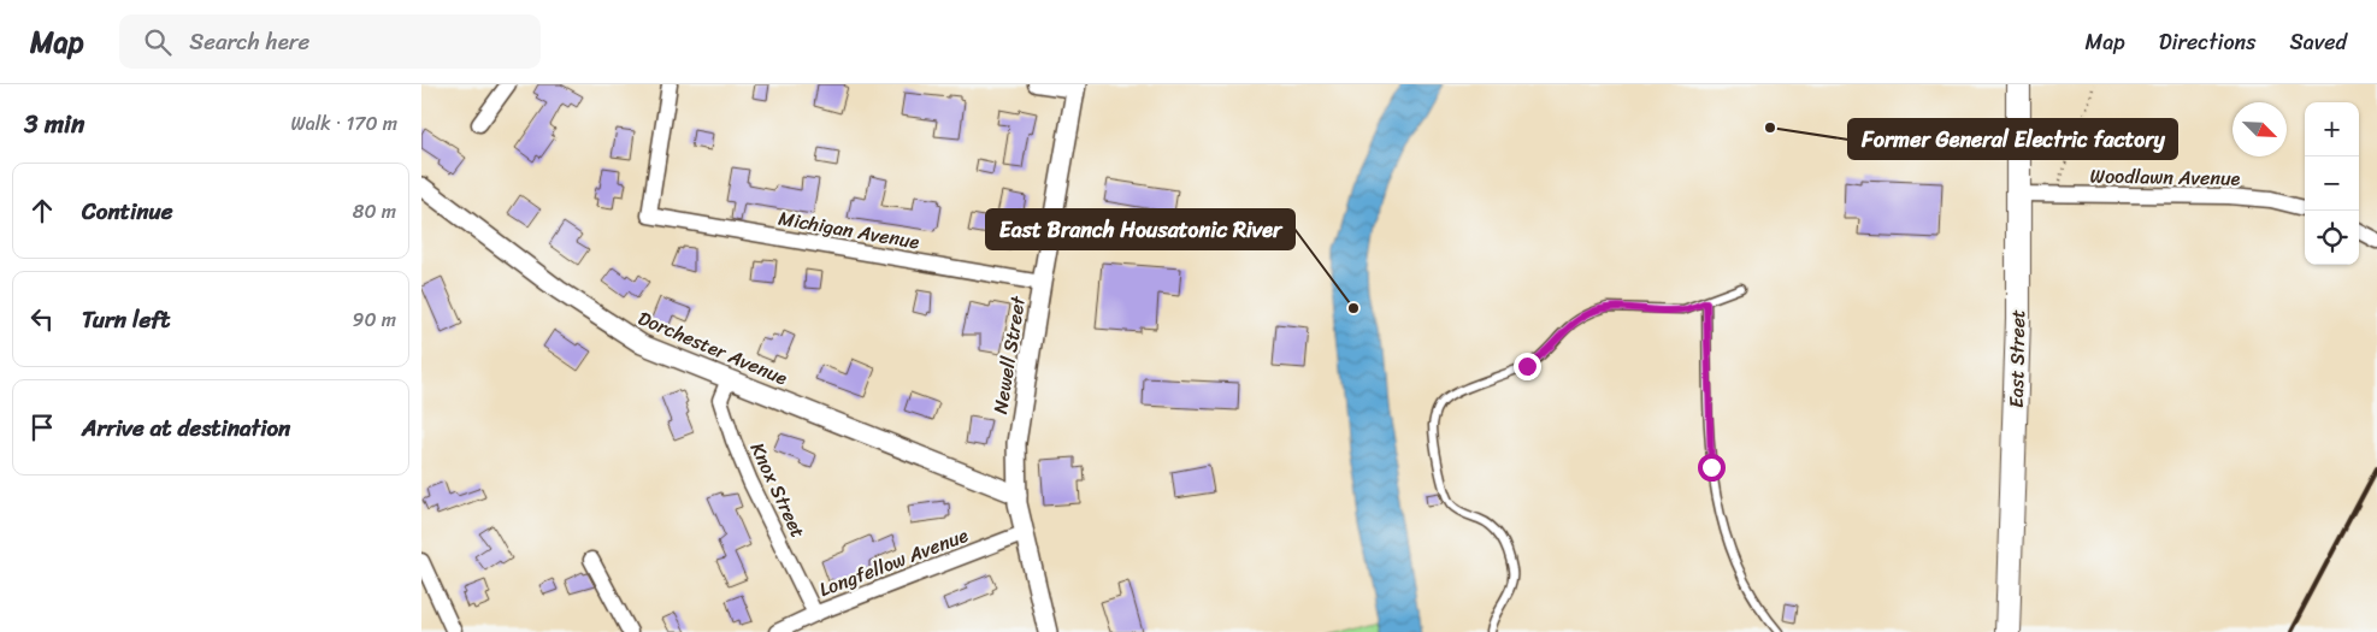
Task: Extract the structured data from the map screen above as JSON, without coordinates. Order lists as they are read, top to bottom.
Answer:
{
  "streets": {
    "highway": ["East Street"],
    "street": [
      "Woodlawn Avenue",
      "Michigan Avenue",
      "Dorchester Avenue",
      "Newell Street",
      "Knox Street",
      "Longfellow Avenue"
    ]
  },
  "crossings": [
    ["Woodlawn Avenue", "East Street"],
    ["Michigan Avenue", "Newell Street"],
    ["Dorchester Avenue", "Newell Street"],
    ["Dorchester Avenue", "Knox Street"],
    ["Newell Street", "Longfellow Avenue"],
    ["Knox Street", "Longfellow Avenue"]
  ],
  "places": ["Former General Electric factory", "East Branch Housatonic River"],
  "north": "bottom right",
  "page": {
    "header": "Map",
    "search": "Search here",
    "nav": ["Map", "Directions", "Saved"],
    "heading": ["3 min", "Walk · 170 m"],
    "map_buttons": ["+", "−"],
    "list": [
      ["Continue", "80 m"],
      ["Turn left", "90 m"],
      "Arrive at destination"
    ]
  }
}
